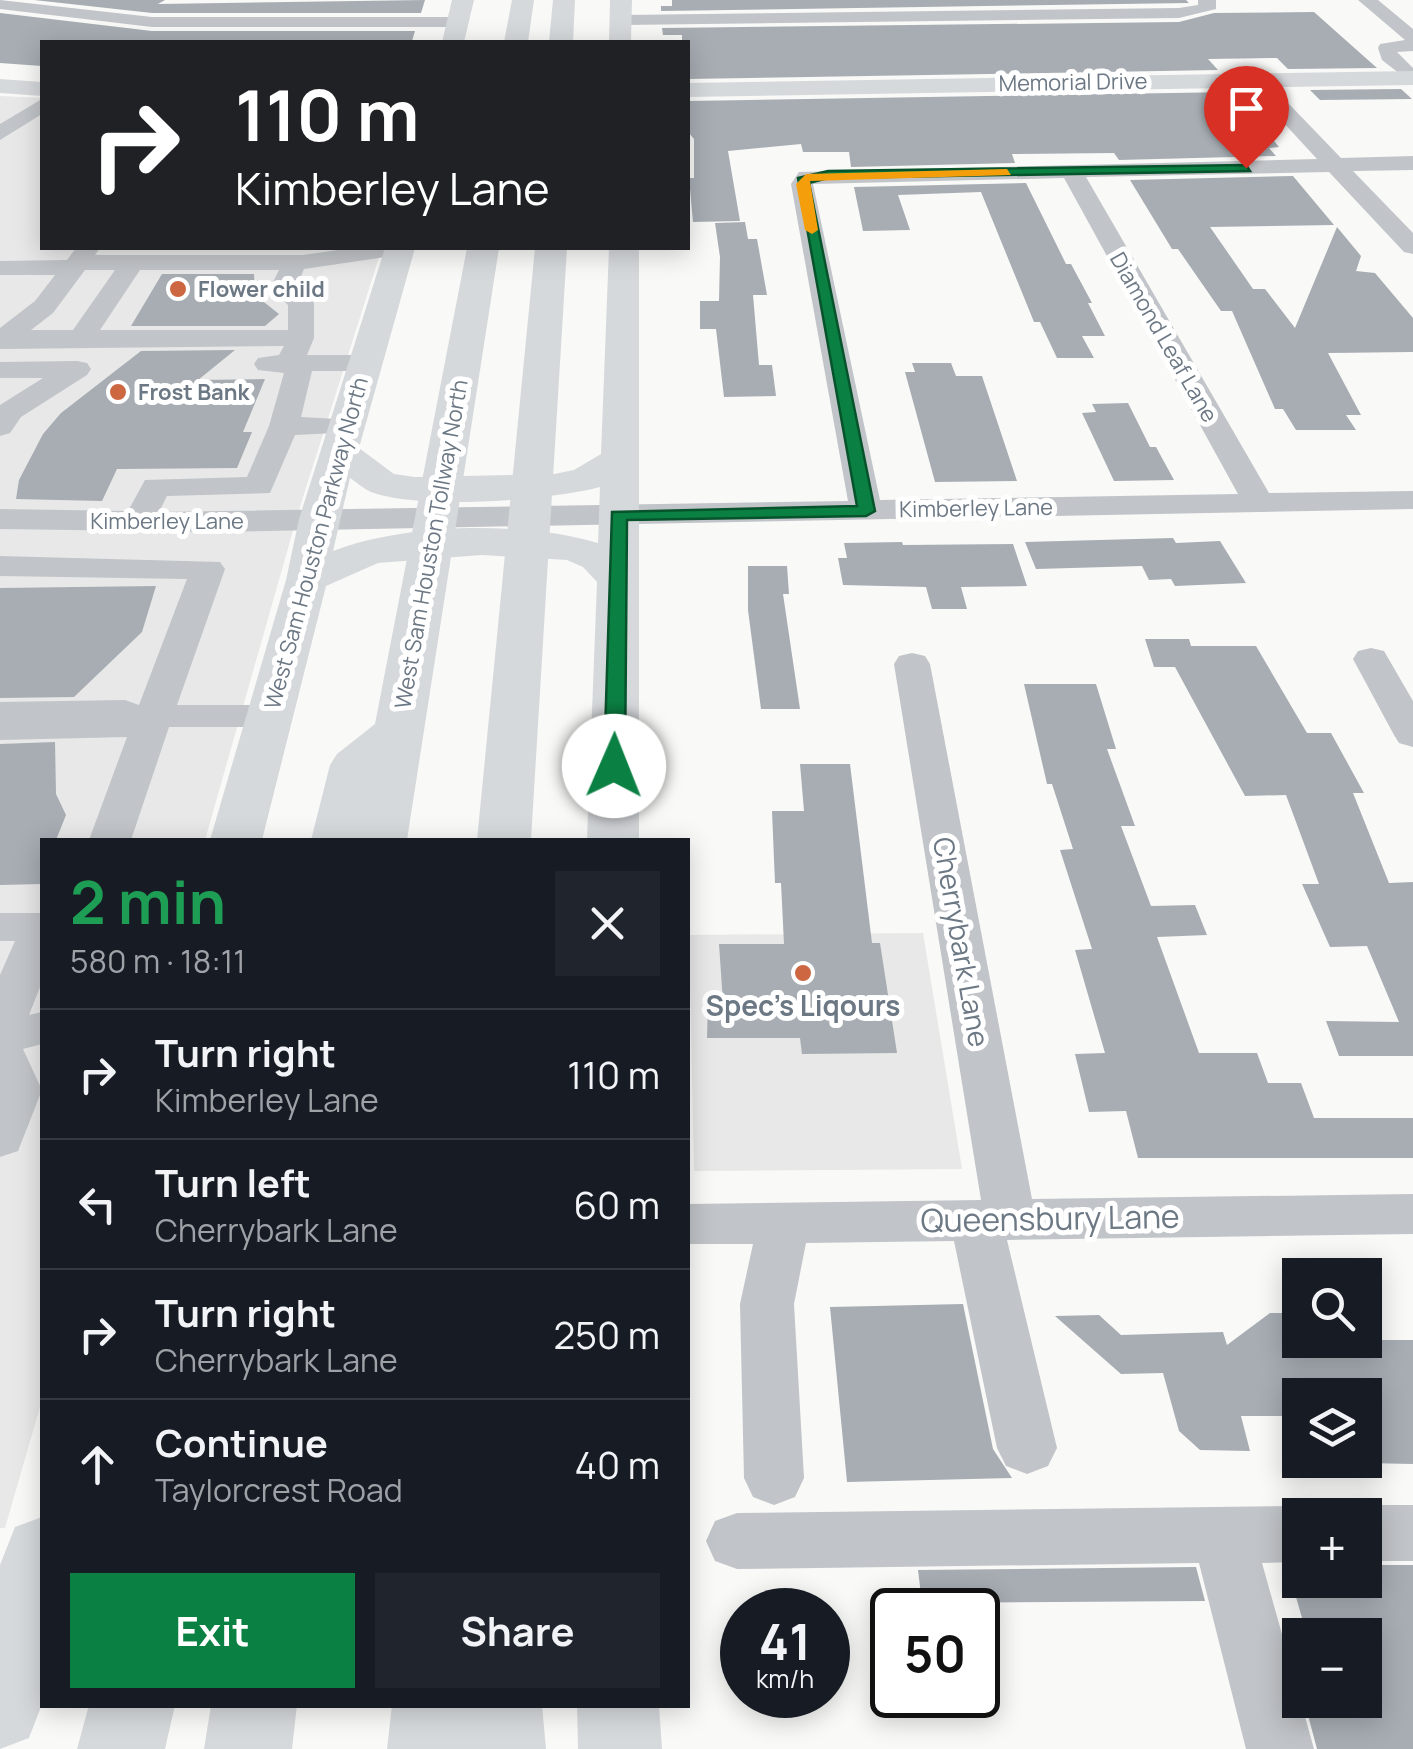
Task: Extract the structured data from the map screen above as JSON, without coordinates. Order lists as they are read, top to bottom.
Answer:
{
  "streets": {
    "highway": ["West Sam Houston Tollway North"],
    "main road": ["Memorial Drive", "West Sam Houston Parkway North"],
    "street": [
      "Diamond Leaf Lane",
      "Kimberley Lane",
      "Cherrybark Lane",
      "Queensbury Lane"
    ]
  },
  "crossings": [
    ["Diamond Leaf Lane", "Kimberley Lane"],
    ["Kimberley Lane", "West Sam Houston Parkway North"],
    ["Cherrybark Lane", "Queensbury Lane"]
  ],
  "places": ["Flower child", "Frost Bank", "Spec's Liqours"],
  "page": {
    "turn": ["110 m", "Kimberley Lane"],
    "heading": ["2 min", "580 m · 18:11"],
    "list": [
      {
        "name": "Turn right",
        "note": "Kimberley Lane",
        "value": "110 m"
      },
      {
        "name": "Turn left",
        "note": "Cherrybark Lane",
        "value": "60 m"
      },
      {
        "name": "Turn right",
        "note": "Cherrybark Lane",
        "value": "250 m"
      },
      {
        "name": "Continue",
        "note": "Taylorcrest Road",
        "value": "40 m"
      }
    ],
    "map_buttons": ["+", "−"],
    "buttons": ["Exit", "Share"],
    "speed": "41 km/h",
    "limit": "50"
  }
}
